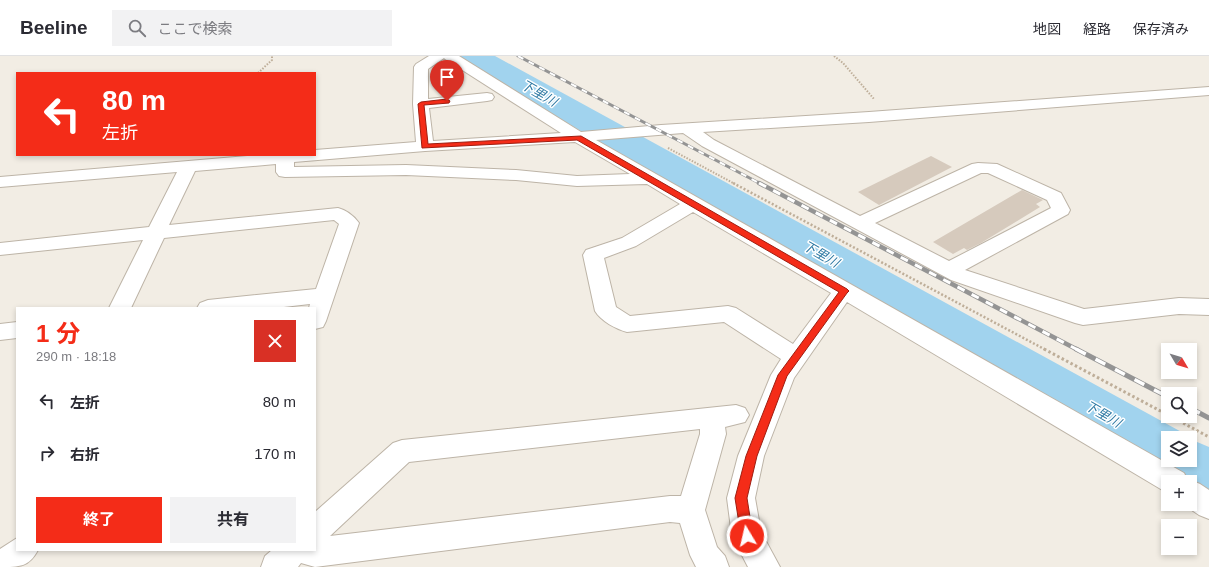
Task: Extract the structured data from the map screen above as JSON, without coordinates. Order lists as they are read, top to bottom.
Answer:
{
  "water": ["下里川"],
  "north": "bottom right",
  "page": {
    "header": "Beeline",
    "search": "ここで検索",
    "nav": ["地図", "経路", "保存済み"],
    "turn": ["80 m", "左折"],
    "heading": ["1 分", "290 m · 18:18"],
    "map_buttons": ["+", "−"],
    "list": [
      {
        "name": "左折",
        "value": "80 m"
      },
      {
        "name": "右折",
        "value": "170 m"
      }
    ],
    "buttons": ["終了", "共有"]
  }
}
